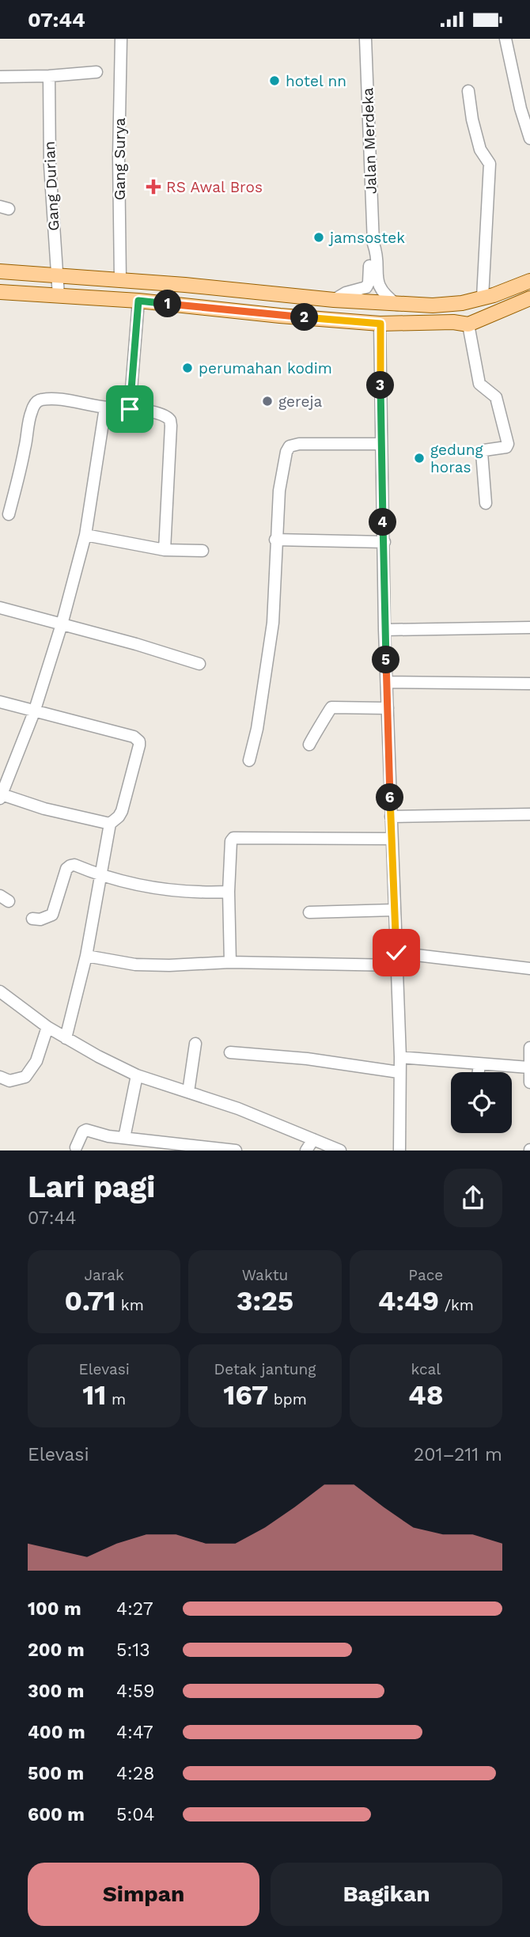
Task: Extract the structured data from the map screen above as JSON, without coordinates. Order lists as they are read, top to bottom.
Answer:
{
  "streets": {
    "street": ["Jalan Merdeka", "Gang Surya", "Gang Durian"]
  },
  "places": {
    "other": [
      "hotel nn",
      "jamsostek",
      "perumahan kodim",
      "gereja",
      "gedung horas"
    ],
    "health": ["RS Awal Bros"]
  },
  "page": {
    "status": "07:44",
    "pins": [
      "1",
      "2",
      "3",
      "4",
      "5",
      "6"
    ],
    "heading": ["Lari pagi", "07:44"],
    "stats": [
      ["Jarak", "0.71 km"],
      ["Waktu", "3:25"],
      ["Pace", "4:49 /km"],
      ["Elevasi", "11 m"],
      ["Detak jantung", "167 bpm"],
      ["kcal", "48"]
    ],
    "chart": ["Elevasi", "201–211 m"],
    "list": [
      {
        "name": "100 m",
        "note": "4:27"
      },
      {
        "name": "200 m",
        "note": "5:13"
      },
      {
        "name": "300 m",
        "note": "4:59"
      },
      {
        "name": "400 m",
        "note": "4:47"
      },
      {
        "name": "500 m",
        "note": "4:28"
      },
      {
        "name": "600 m",
        "note": "5:04"
      }
    ],
    "buttons": ["Simpan", "Bagikan"]
  }
}
